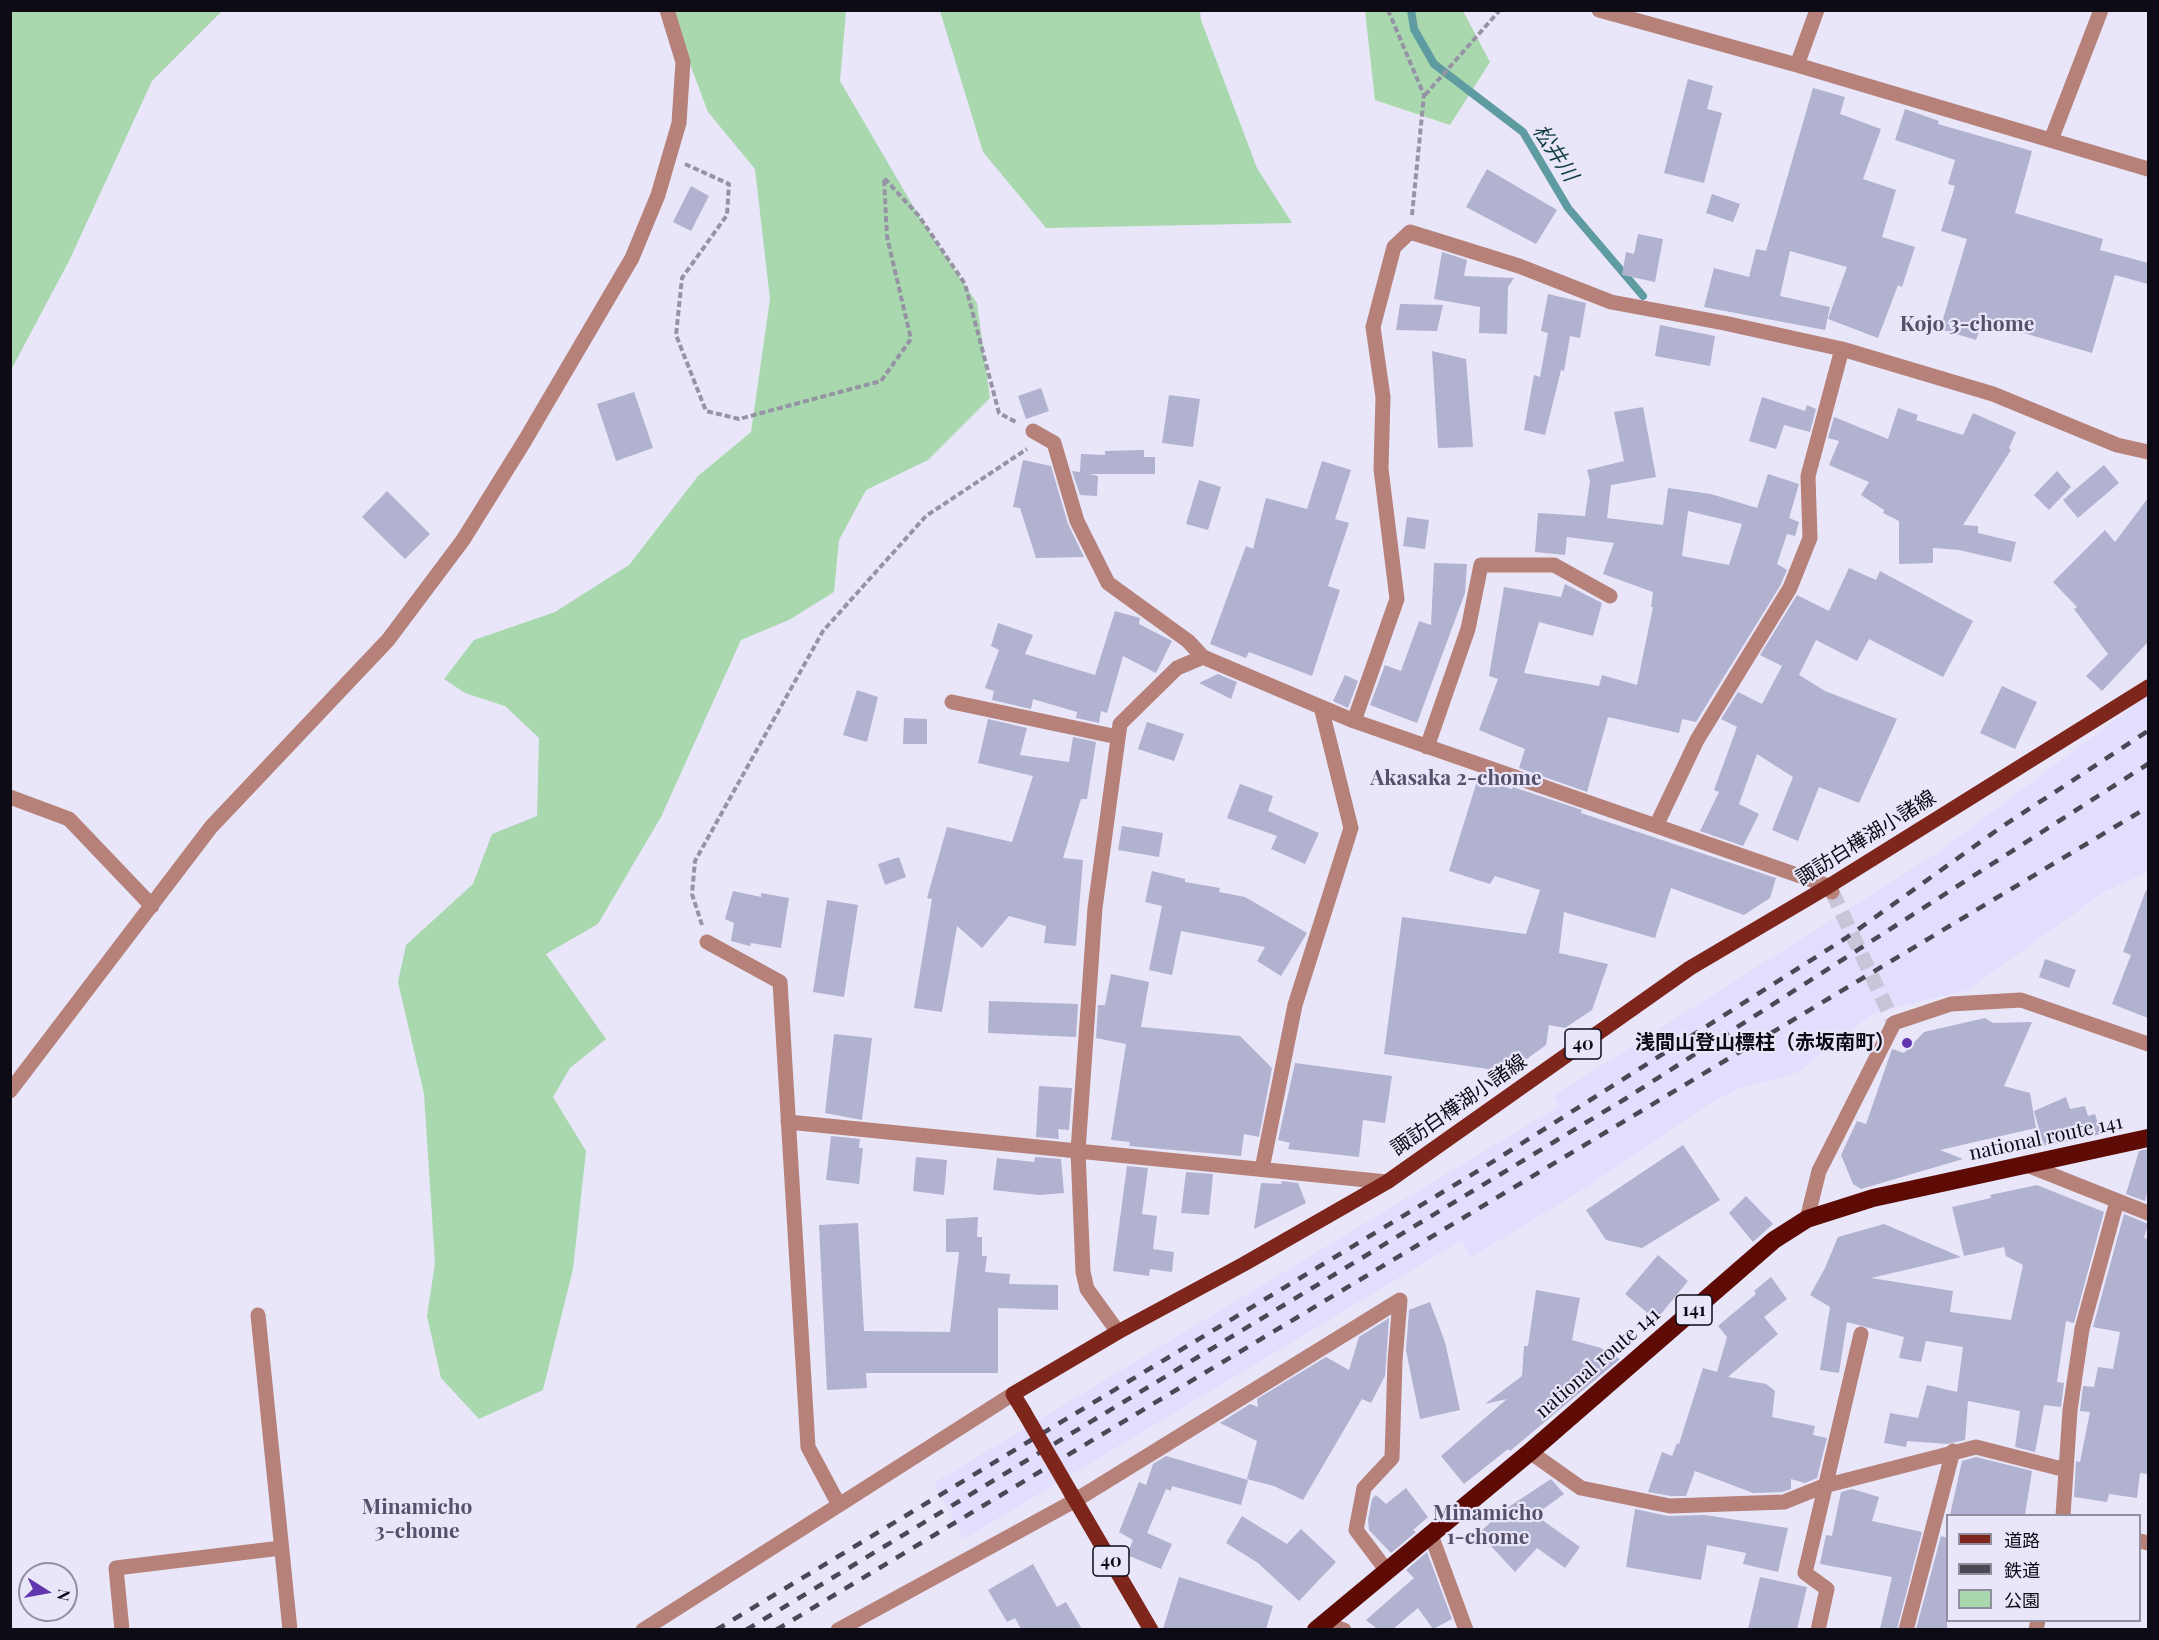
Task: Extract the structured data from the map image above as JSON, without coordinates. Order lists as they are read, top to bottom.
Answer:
{
  "streets": {
    "highway": ["national route 141", "141"],
    "main road": ["諏訪白樺湖小諸線", "40"]
  },
  "crossings": [
    ["諏訪白樺湖小諸線", "40"]
  ],
  "districts": [
    "Kojo 3-chome",
    "Akasaka 2-chome",
    "Minamicho 3-chome",
    "Minamicho 1-chome"
  ],
  "water": ["松井川"],
  "places": ["浅間山登山標柱（赤坂南町）"],
  "legend": ["道路", "鉄道", "公園"],
  "north": "right"
}
